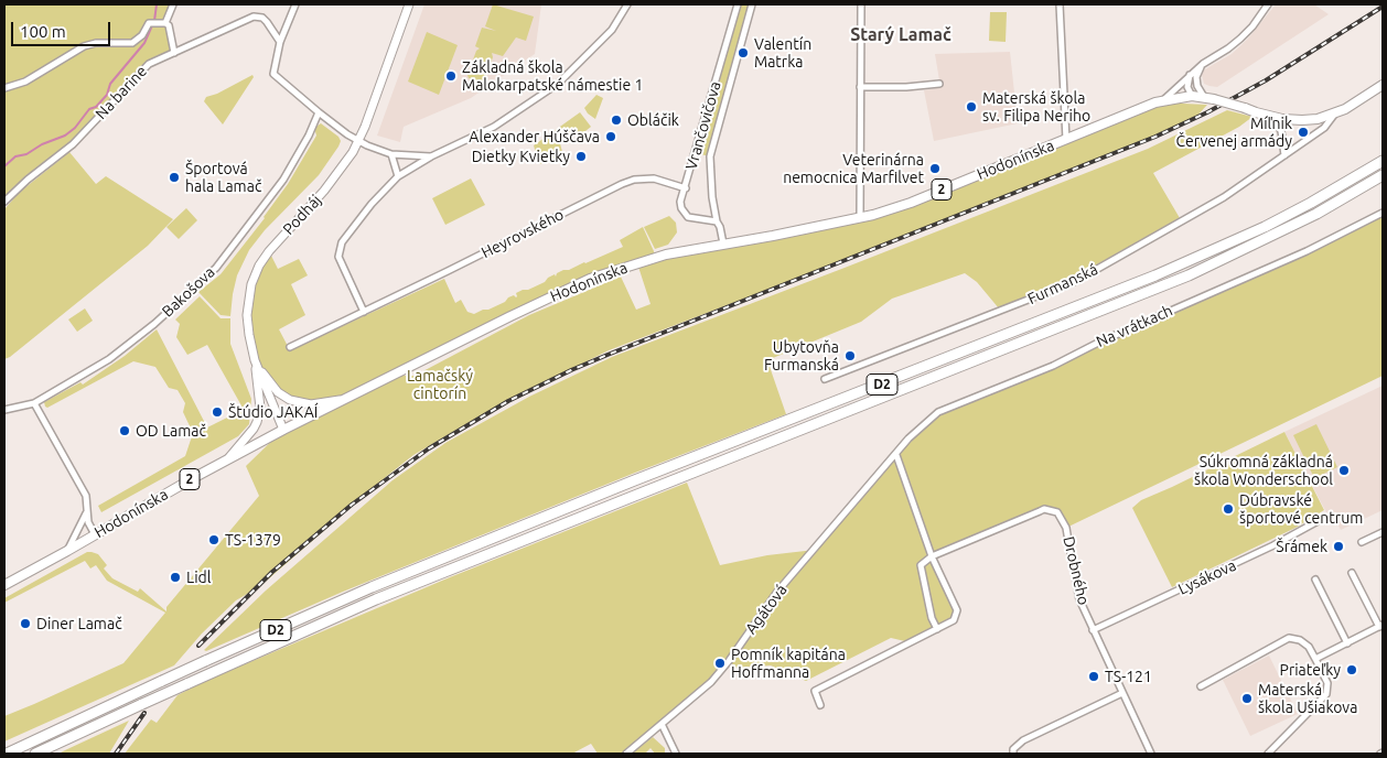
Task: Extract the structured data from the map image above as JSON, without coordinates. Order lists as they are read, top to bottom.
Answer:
{
  "streets": {
    "highway": ["D2"],
    "main road": ["Hodonínska", "2"],
    "street": [
      "Na barine",
      "Vrančovičova",
      "Podháj",
      "Heyrovského",
      "Furmanská",
      "Bakošova",
      "Na vrátkach",
      "Drobného",
      "Lysákova",
      "Agátová"
    ]
  },
  "crossings": [
    ["Vrančovičova", "Hodonínska"],
    ["Vrančovičova", "Heyrovského"],
    ["Hodonínska", "2"],
    ["Hodonínska", "Podháj"],
    ["2", "Furmanská"],
    ["Na vrátkach", "Agátová"],
    ["Drobného", "Lysákova"]
  ],
  "districts": ["Starý Lamač"],
  "parks": ["Lamačský cintorín"],
  "places": [
    "Valentín Matrka",
    "Základná škola Malokarpatské námestie 1",
    "Materská škola sv. Filipa Neriho",
    "Obláčik",
    "Míľnik Červenej armády",
    "Alexander Húščava",
    "Dietky Kvietky",
    "Veterinárna nemocnica Marfilvet",
    "Športová hala Lamač",
    "Ubytovňa Furmanská",
    "Štúdio JAKAÍ",
    "OD Lamač",
    "Súkromná základná škola Wonderschool",
    "Dúbravské športové centrum",
    "TS-1379",
    "Šrámek",
    "Lidl",
    "Diner Lamač",
    "Pomník kapitána Hoffmanna",
    "Priateľky",
    "TS-121",
    "Materská škola Ušiakova"
  ],
  "scale_bar": "100 m"
}
